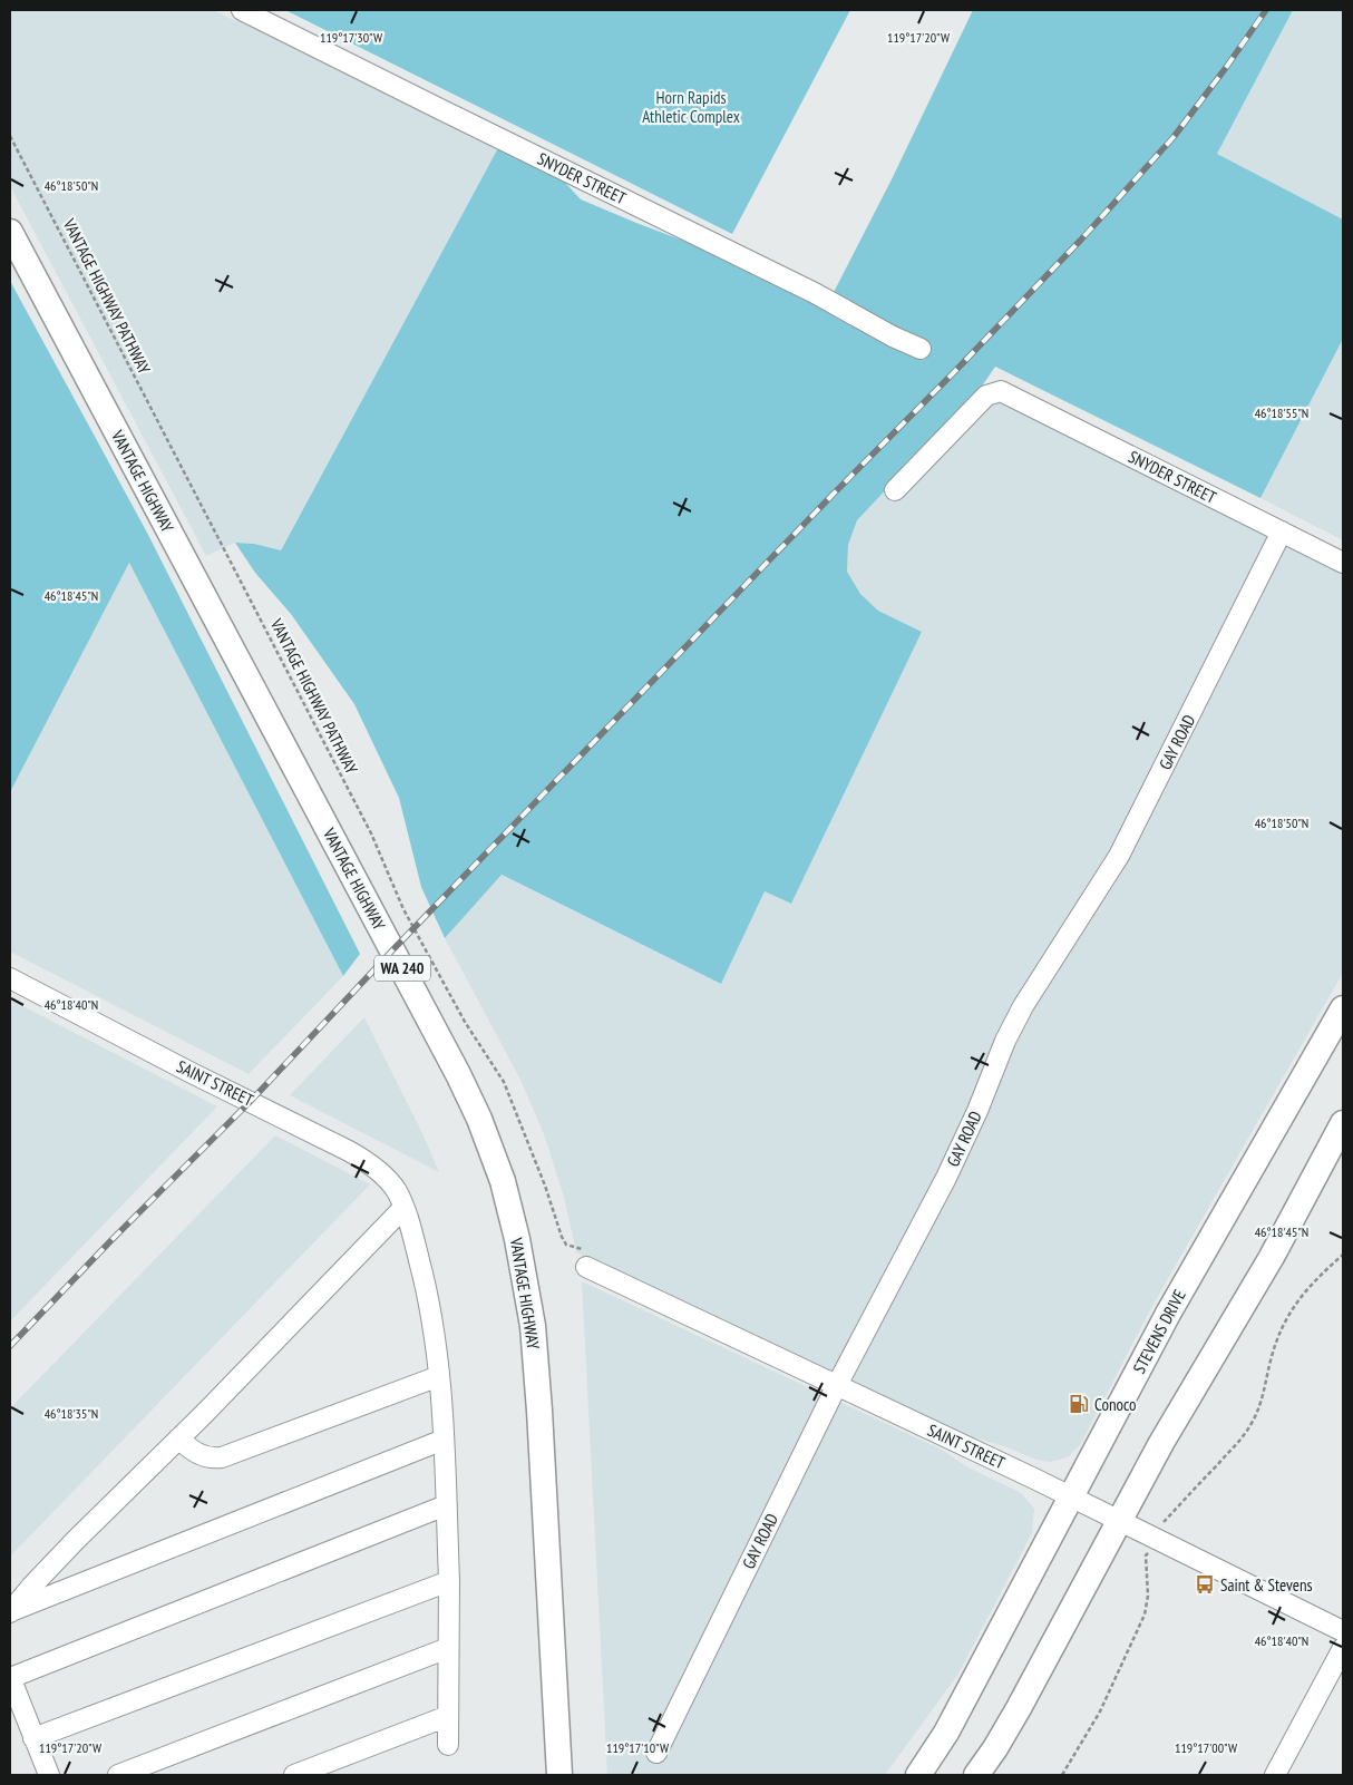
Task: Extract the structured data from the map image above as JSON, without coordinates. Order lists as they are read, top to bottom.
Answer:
{
  "streets": {
    "main road": ["VANTAGE HIGHWAY", "WA 240", "STEVENS DRIVE"],
    "street": ["SNYDER STREET", "GAY ROAD", "SAINT STREET"],
    "path": ["VANTAGE HIGHWAY PATHWAY"]
  },
  "crossings": [
    ["SNYDER STREET", "GAY ROAD"],
    ["VANTAGE HIGHWAY PATHWAY", "SAINT STREET"],
    ["GAY ROAD", "SAINT STREET"],
    ["SAINT STREET", "STEVENS DRIVE"]
  ],
  "parks": ["Horn Rapids Athletic Complex"],
  "places": {
    "fuel station": ["Conoco"],
    "bus stop": ["Saint & Stevens"]
  },
  "coordinates": [
    "119°17'30\"W",
    "119°17'20\"W",
    "46°18'50\"N",
    "46°18'55\"N",
    "46°18'45\"N",
    "46°18'40\"N",
    "46°18'35\"N",
    "119°17'10\"W",
    "119°17'00\"W"
  ]
}
